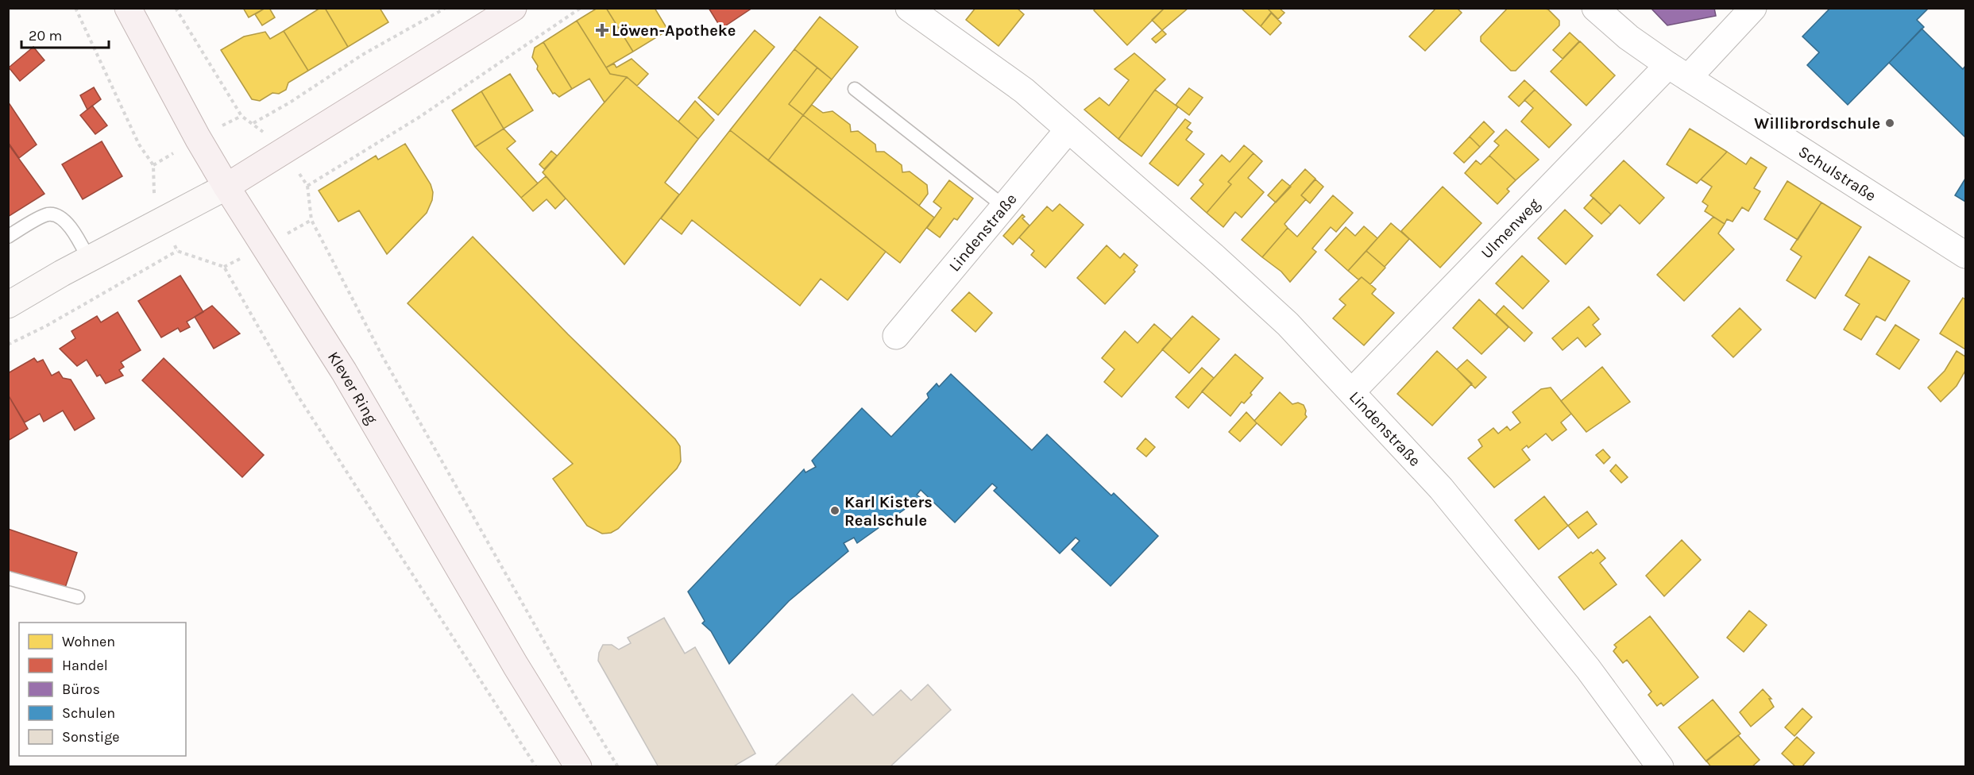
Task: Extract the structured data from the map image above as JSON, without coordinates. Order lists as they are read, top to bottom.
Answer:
{
  "streets": {
    "main road": ["Klever Ring"],
    "street": ["Schulstraße", "Ulmenweg", "Lindenstraße"]
  },
  "crossings": [
    ["Schulstraße", "Ulmenweg"],
    ["Ulmenweg", "Lindenstraße"]
  ],
  "places": {
    "health": ["Löwen-Apotheke"],
    "other": ["Willibrordschule", "Karl Kisters Realschule"]
  },
  "legend": [
    "Wohnen",
    "Handel",
    "Büros",
    "Schulen",
    "Sonstige"
  ],
  "scale_bar": "20 m"
}
